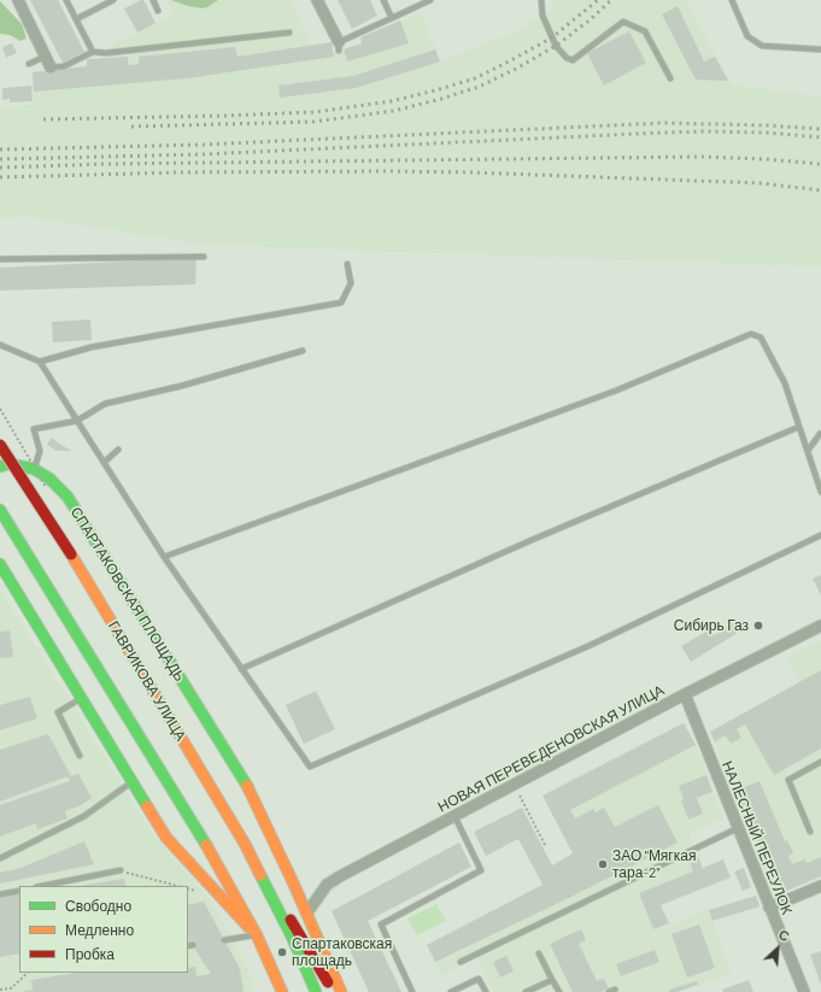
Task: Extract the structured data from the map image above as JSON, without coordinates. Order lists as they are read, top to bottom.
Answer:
{
  "streets": {
    "main road": ["СПАРТАКОВСКАЯ ПЛОЩАДЬ", "ГАВРИКОВА УЛИЦА"],
    "street": ["НОВАЯ ПЕРЕВЕДЕНОВСКАЯ УЛИЦА", "НАЛЕСНЫЙ ПЕРЕУЛОК"]
  },
  "crossings": [
    ["СПАРТАКОВСКАЯ ПЛОЩАДЬ", "НОВАЯ ПЕРЕВЕДЕНОВСКАЯ УЛИЦА"],
    ["НОВАЯ ПЕРЕВЕДЕНОВСКАЯ УЛИЦА", "НАЛЕСНЫЙ ПЕРЕУЛОК"]
  ],
  "places": ["Сибирь Газ", "ЗАО \"Мягкая тара-2\"", "Спартаковская площадь"],
  "legend": ["Свободно", "Медленно", "Пробка"],
  "north": "top right"
}
